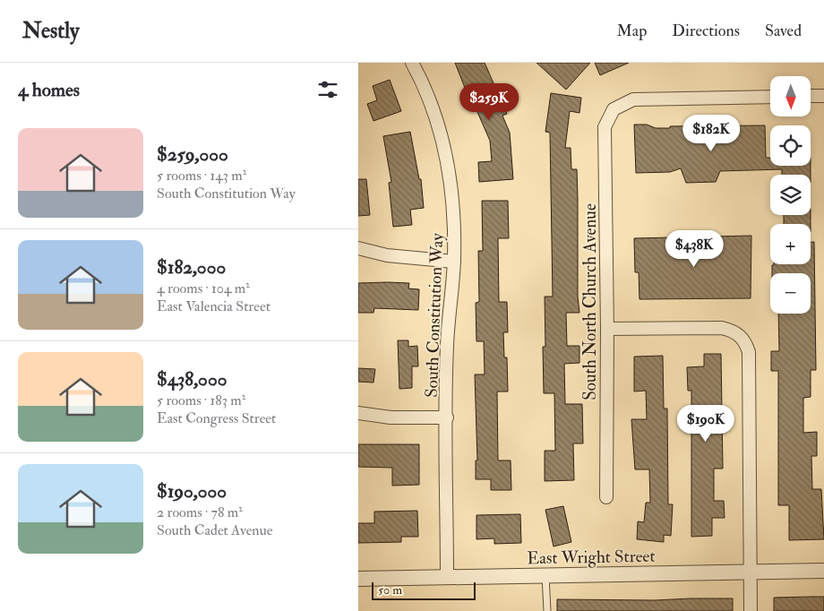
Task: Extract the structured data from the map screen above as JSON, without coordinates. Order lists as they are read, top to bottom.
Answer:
{
  "streets": {
    "street": ["South North Church Avenue", "South Constitution Way", "East Wright Street"]
  },
  "crossings": [
    ["South Constitution Way", "East Wright Street"]
  ],
  "scale_bar": "50 m",
  "north": "bottom",
  "page": {
    "header": "Nestly",
    "nav": ["Map", "Directions", "Saved"],
    "heading": "4 homes",
    "map_buttons": ["+", "−"],
    "price": [
      "$259K",
      "$182K",
      "$438K",
      "$190K"
    ],
    "list": [
      {
        "name": "$259,000",
        "note": "5 rooms · 143 m² · South Constitution Way"
      },
      {
        "name": "$182,000",
        "note": "4 rooms · 104 m² · East Valencia Street"
      },
      {
        "name": "$438,000",
        "note": "5 rooms · 183 m² · East Congress Street"
      },
      {
        "name": "$190,000",
        "note": "2 rooms · 78 m² · South Cadet Avenue"
      }
    ],
    "scale": "50 m"
  }
}
